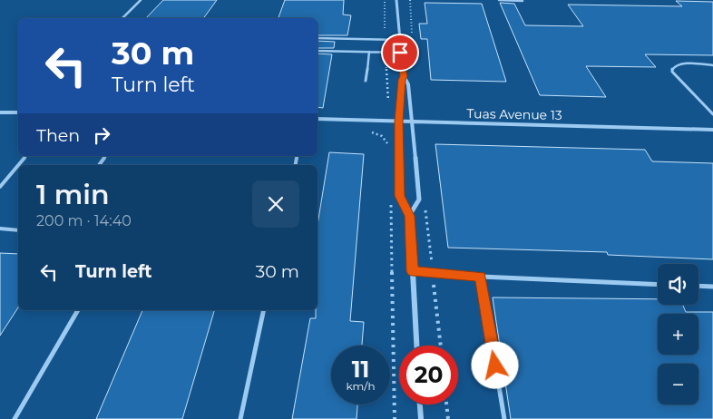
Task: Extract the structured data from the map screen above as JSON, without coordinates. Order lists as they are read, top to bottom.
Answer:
{
  "streets": {
    "street": ["Tuas Avenue 13"]
  },
  "page": {
    "turn": ["30 m", "Turn left"],
    "then": "Then",
    "heading": ["1 min", "200 m · 14:40"],
    "list": [
      {
        "name": "Turn left",
        "value": "30 m"
      }
    ],
    "map_buttons": ["+", "−"],
    "speed": "11 km/h",
    "limit": "20"
  }
}
